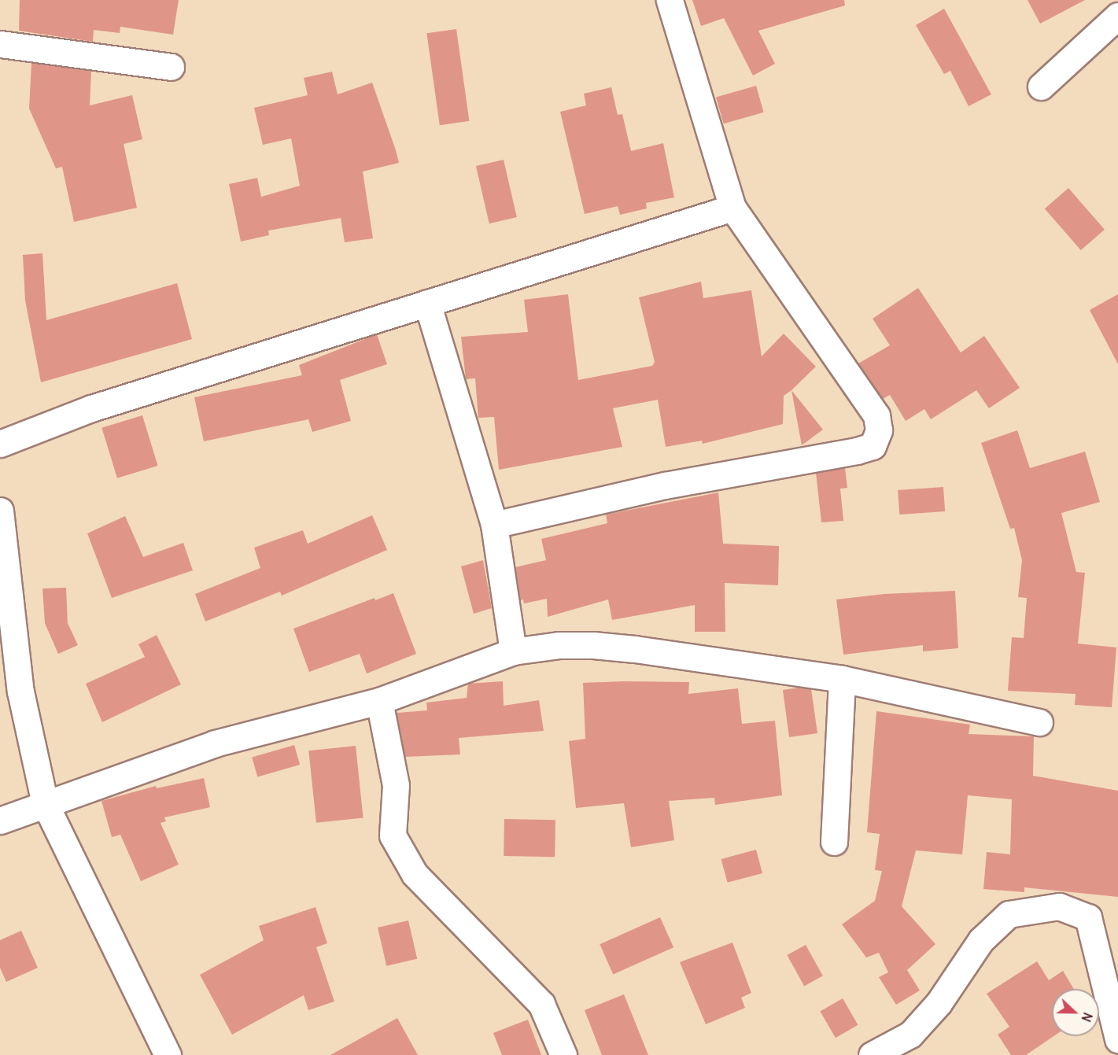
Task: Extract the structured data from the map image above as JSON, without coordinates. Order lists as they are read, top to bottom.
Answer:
{
  "north": "right"
}
